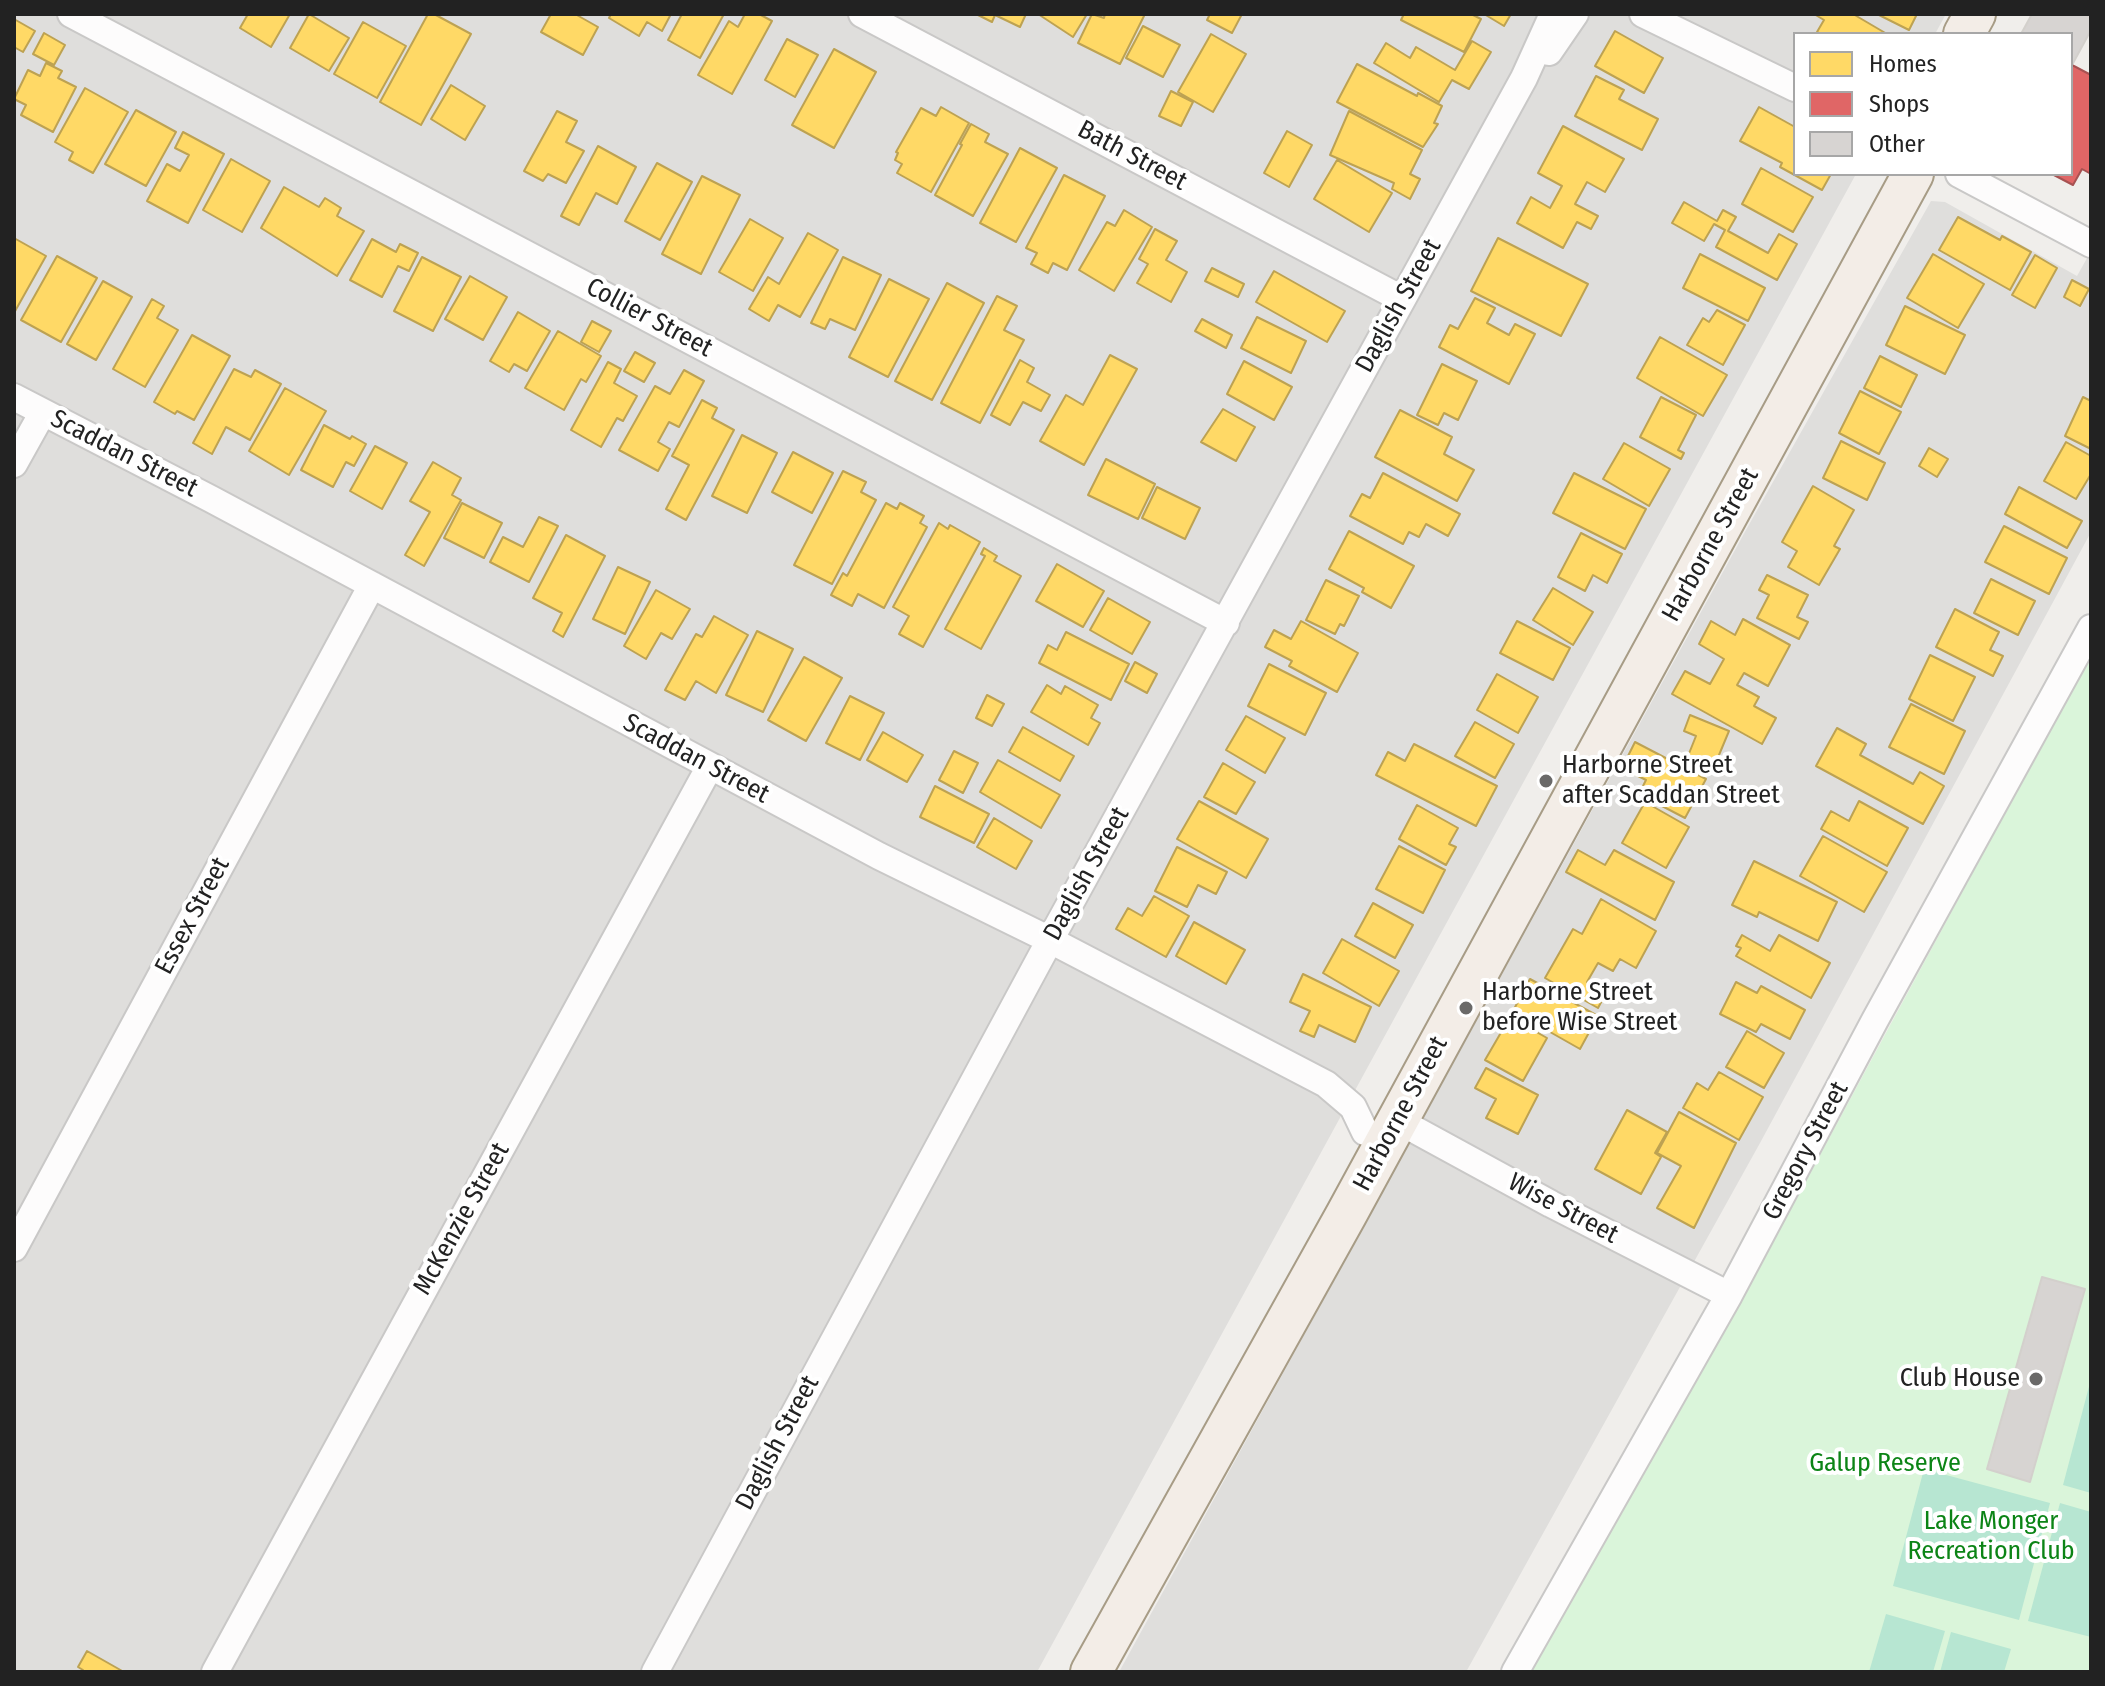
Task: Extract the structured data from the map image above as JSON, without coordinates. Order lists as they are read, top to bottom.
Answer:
{
  "streets": {
    "main road": ["Harborne Street"],
    "street": [
      "Bath Street",
      "Daglish Street",
      "Collier Street",
      "Scaddan Street",
      "Essex Street",
      "Gregory Street",
      "Wise Street",
      "McKenzie Street"
    ]
  },
  "crossings": [
    ["Bath Street", "Daglish Street"],
    ["Daglish Street", "Collier Street"],
    ["Daglish Street", "Scaddan Street"],
    ["Scaddan Street", "Harborne Street"],
    ["Scaddan Street", "Essex Street"],
    ["Scaddan Street", "Wise Street"],
    ["Scaddan Street", "McKenzie Street"],
    ["Harborne Street", "Wise Street"],
    ["Gregory Street", "Wise Street"]
  ],
  "parks": ["Galup Reserve", "Lake Monger Recreation Club"],
  "places": ["Harborne Street after Scaddan Street", "Harborne Street before Wise Street", "Club House"],
  "legend": ["Homes", "Shops", "Other"]
}
